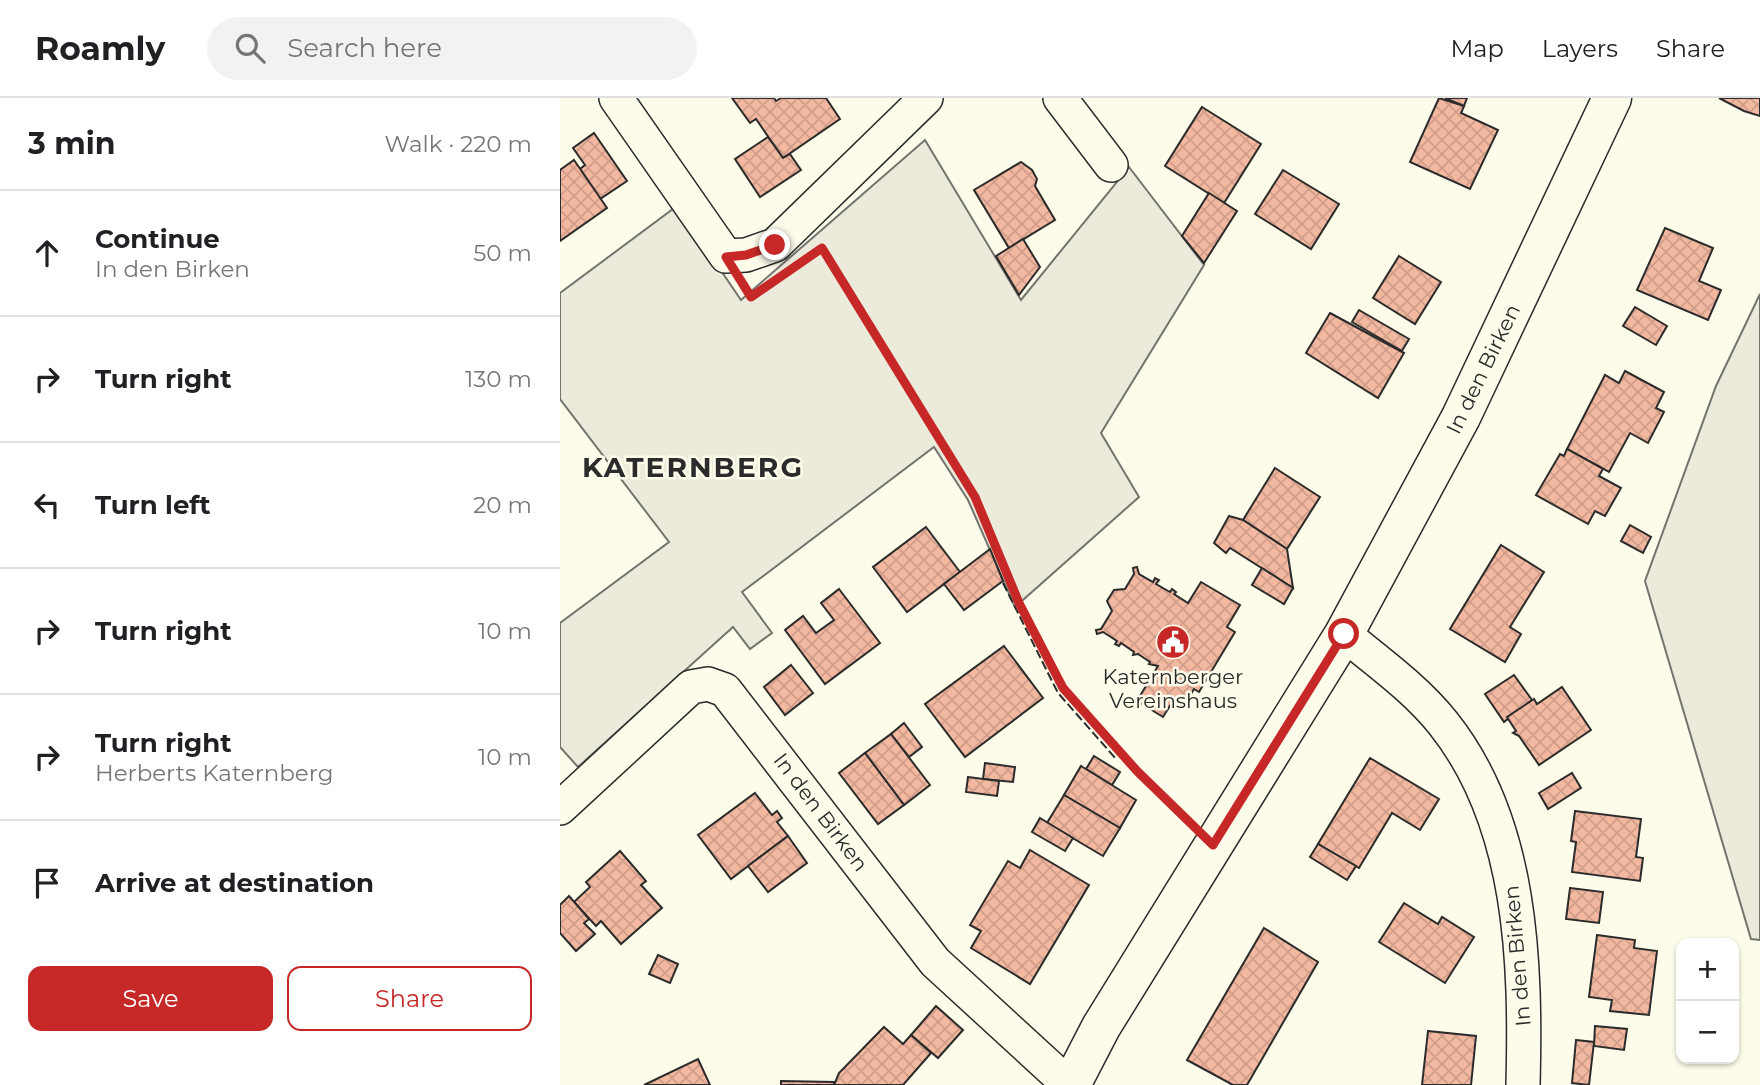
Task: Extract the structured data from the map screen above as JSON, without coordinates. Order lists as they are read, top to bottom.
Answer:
{
  "streets": {
    "street": ["In den Birken"]
  },
  "districts": ["KATERNBERG"],
  "places": {
    "public building": ["Katernberger Vereinshaus"]
  },
  "page": {
    "header": "Roamly",
    "search": "Search here",
    "nav": ["Map", "Layers", "Share"],
    "heading": ["3 min", "Walk · 220 m"],
    "list": [
      ["Continue", "In den Birken", "50 m"],
      ["Turn right", "130 m"],
      ["Turn left", "20 m"],
      ["Turn right", "10 m"],
      ["Turn right", "Herberts Katernberg", "10 m"],
      "Arrive at destination"
    ],
    "map_buttons": ["+", "−"],
    "buttons": ["Save", "Share"]
  }
}
